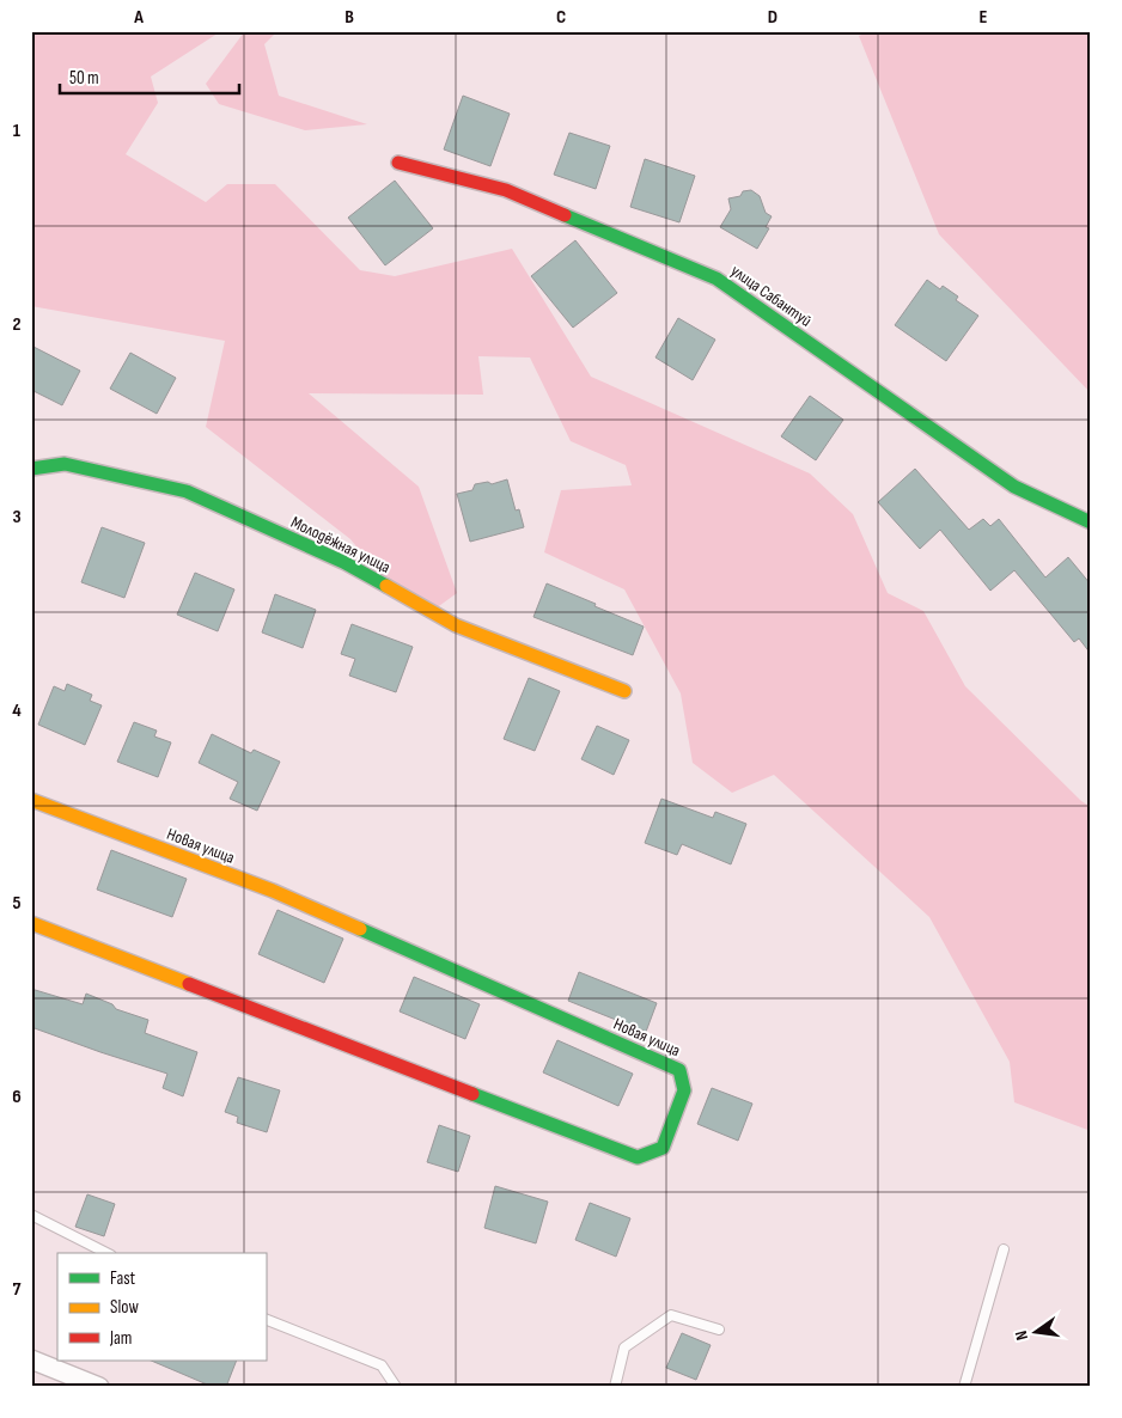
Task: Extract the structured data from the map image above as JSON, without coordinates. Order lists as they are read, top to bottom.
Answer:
{
  "streets": {
    "street": ["улица Сабантуй", "Молодёжная улица", "Новая улица"]
  },
  "legend": ["Fast", "Slow", "Jam"],
  "scale_bar": "50 m",
  "north": "left",
  "grid": {
    "columns": [
      "A",
      "B",
      "C",
      "D",
      "E"
    ],
    "rows": [
      "1",
      "2",
      "3",
      "4",
      "5",
      "6",
      "7"
    ]
  }
}
